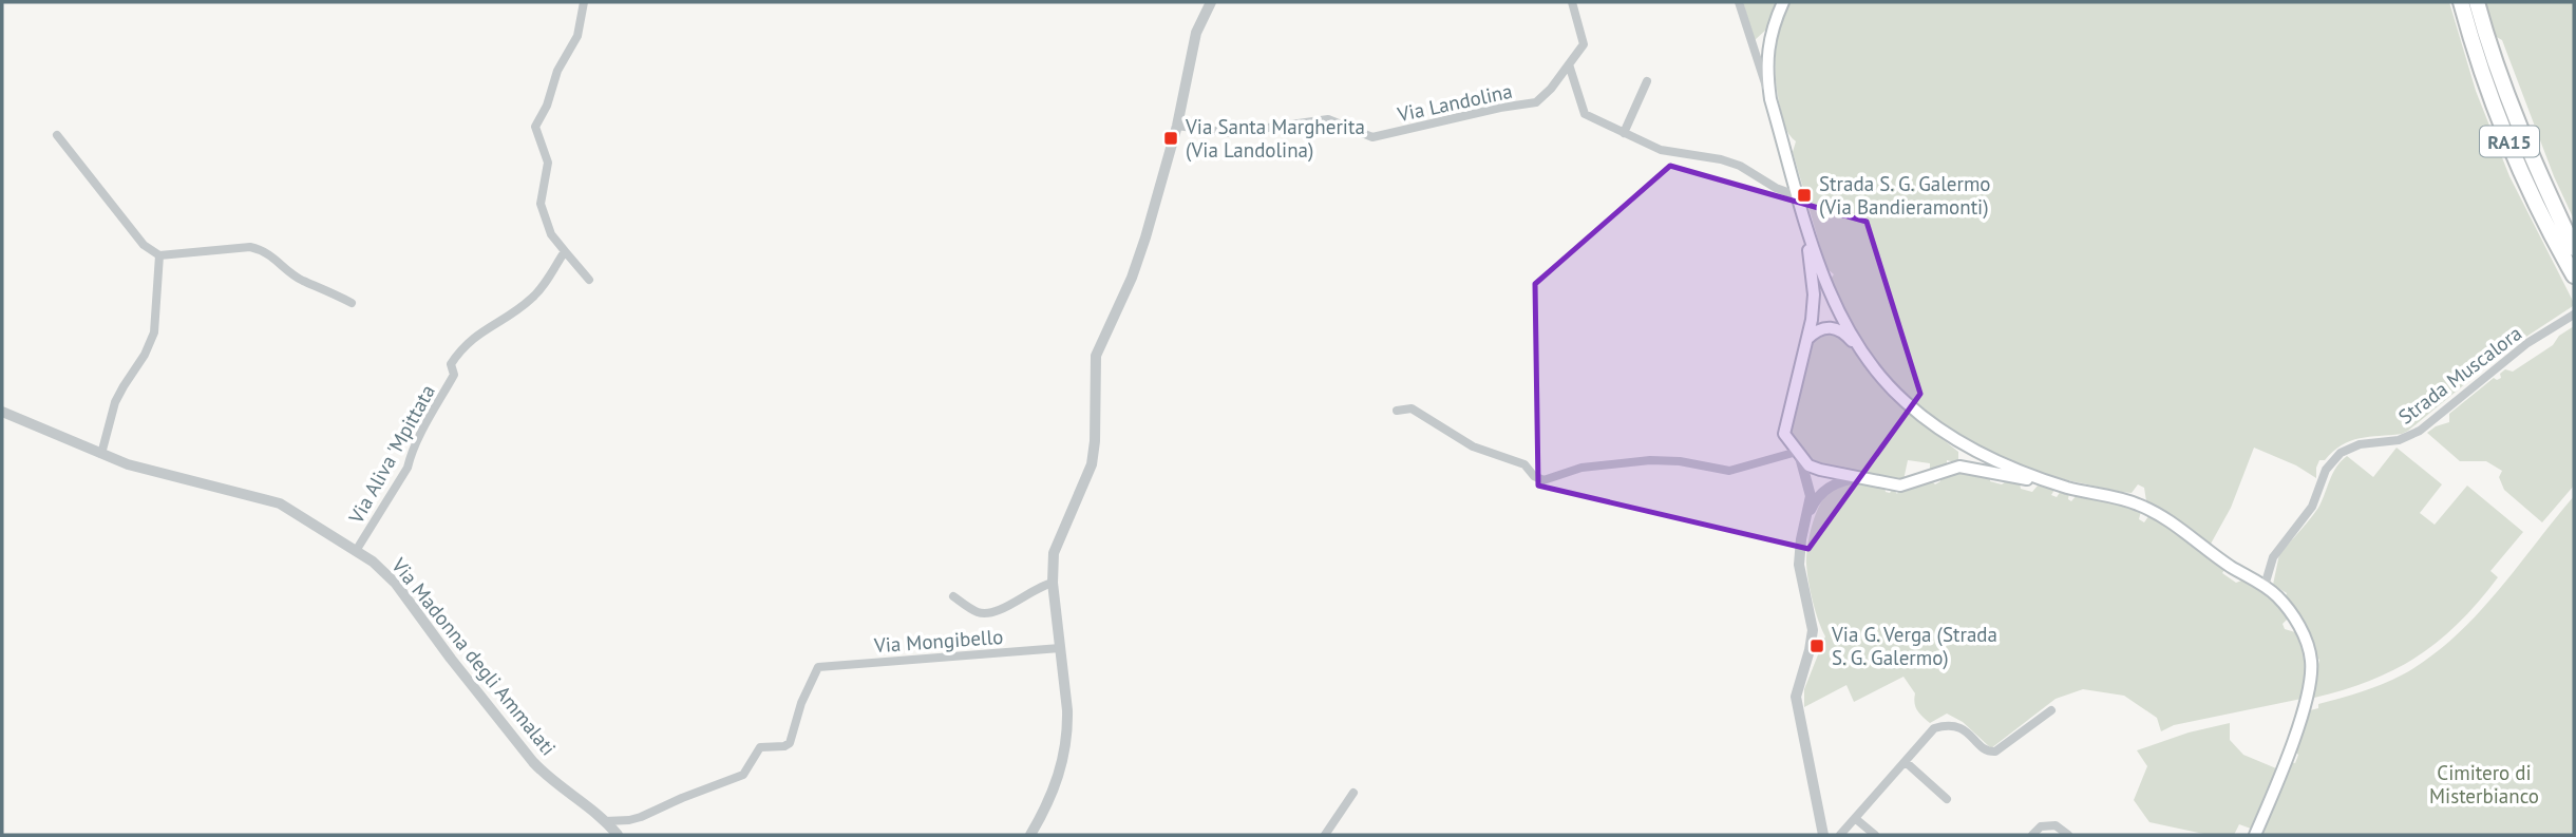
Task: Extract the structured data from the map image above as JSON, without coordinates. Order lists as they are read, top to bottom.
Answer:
{
  "streets": {
    "highway": ["RA15"],
    "street": [
      "Via Landolina",
      "Strada Muscalora",
      "Via Aliva 'Mpittata",
      "Via Mongibello",
      "Via Madonna degli Ammalati"
    ]
  },
  "crossings": [
    ["Via Aliva 'Mpittata", "Via Madonna degli Ammalati"],
    ["Via Mongibello", "Via Madonna degli Ammalati"]
  ],
  "parks": ["Cimitero di Misterbianco"],
  "places": {
    "transit": ["Via Santa Margherita (Via Landolina)", "Strada S. G. Galermo (Via Bandieramonti)", "Via G. Verga (Strada S. G. Galermo)"]
  }
}
